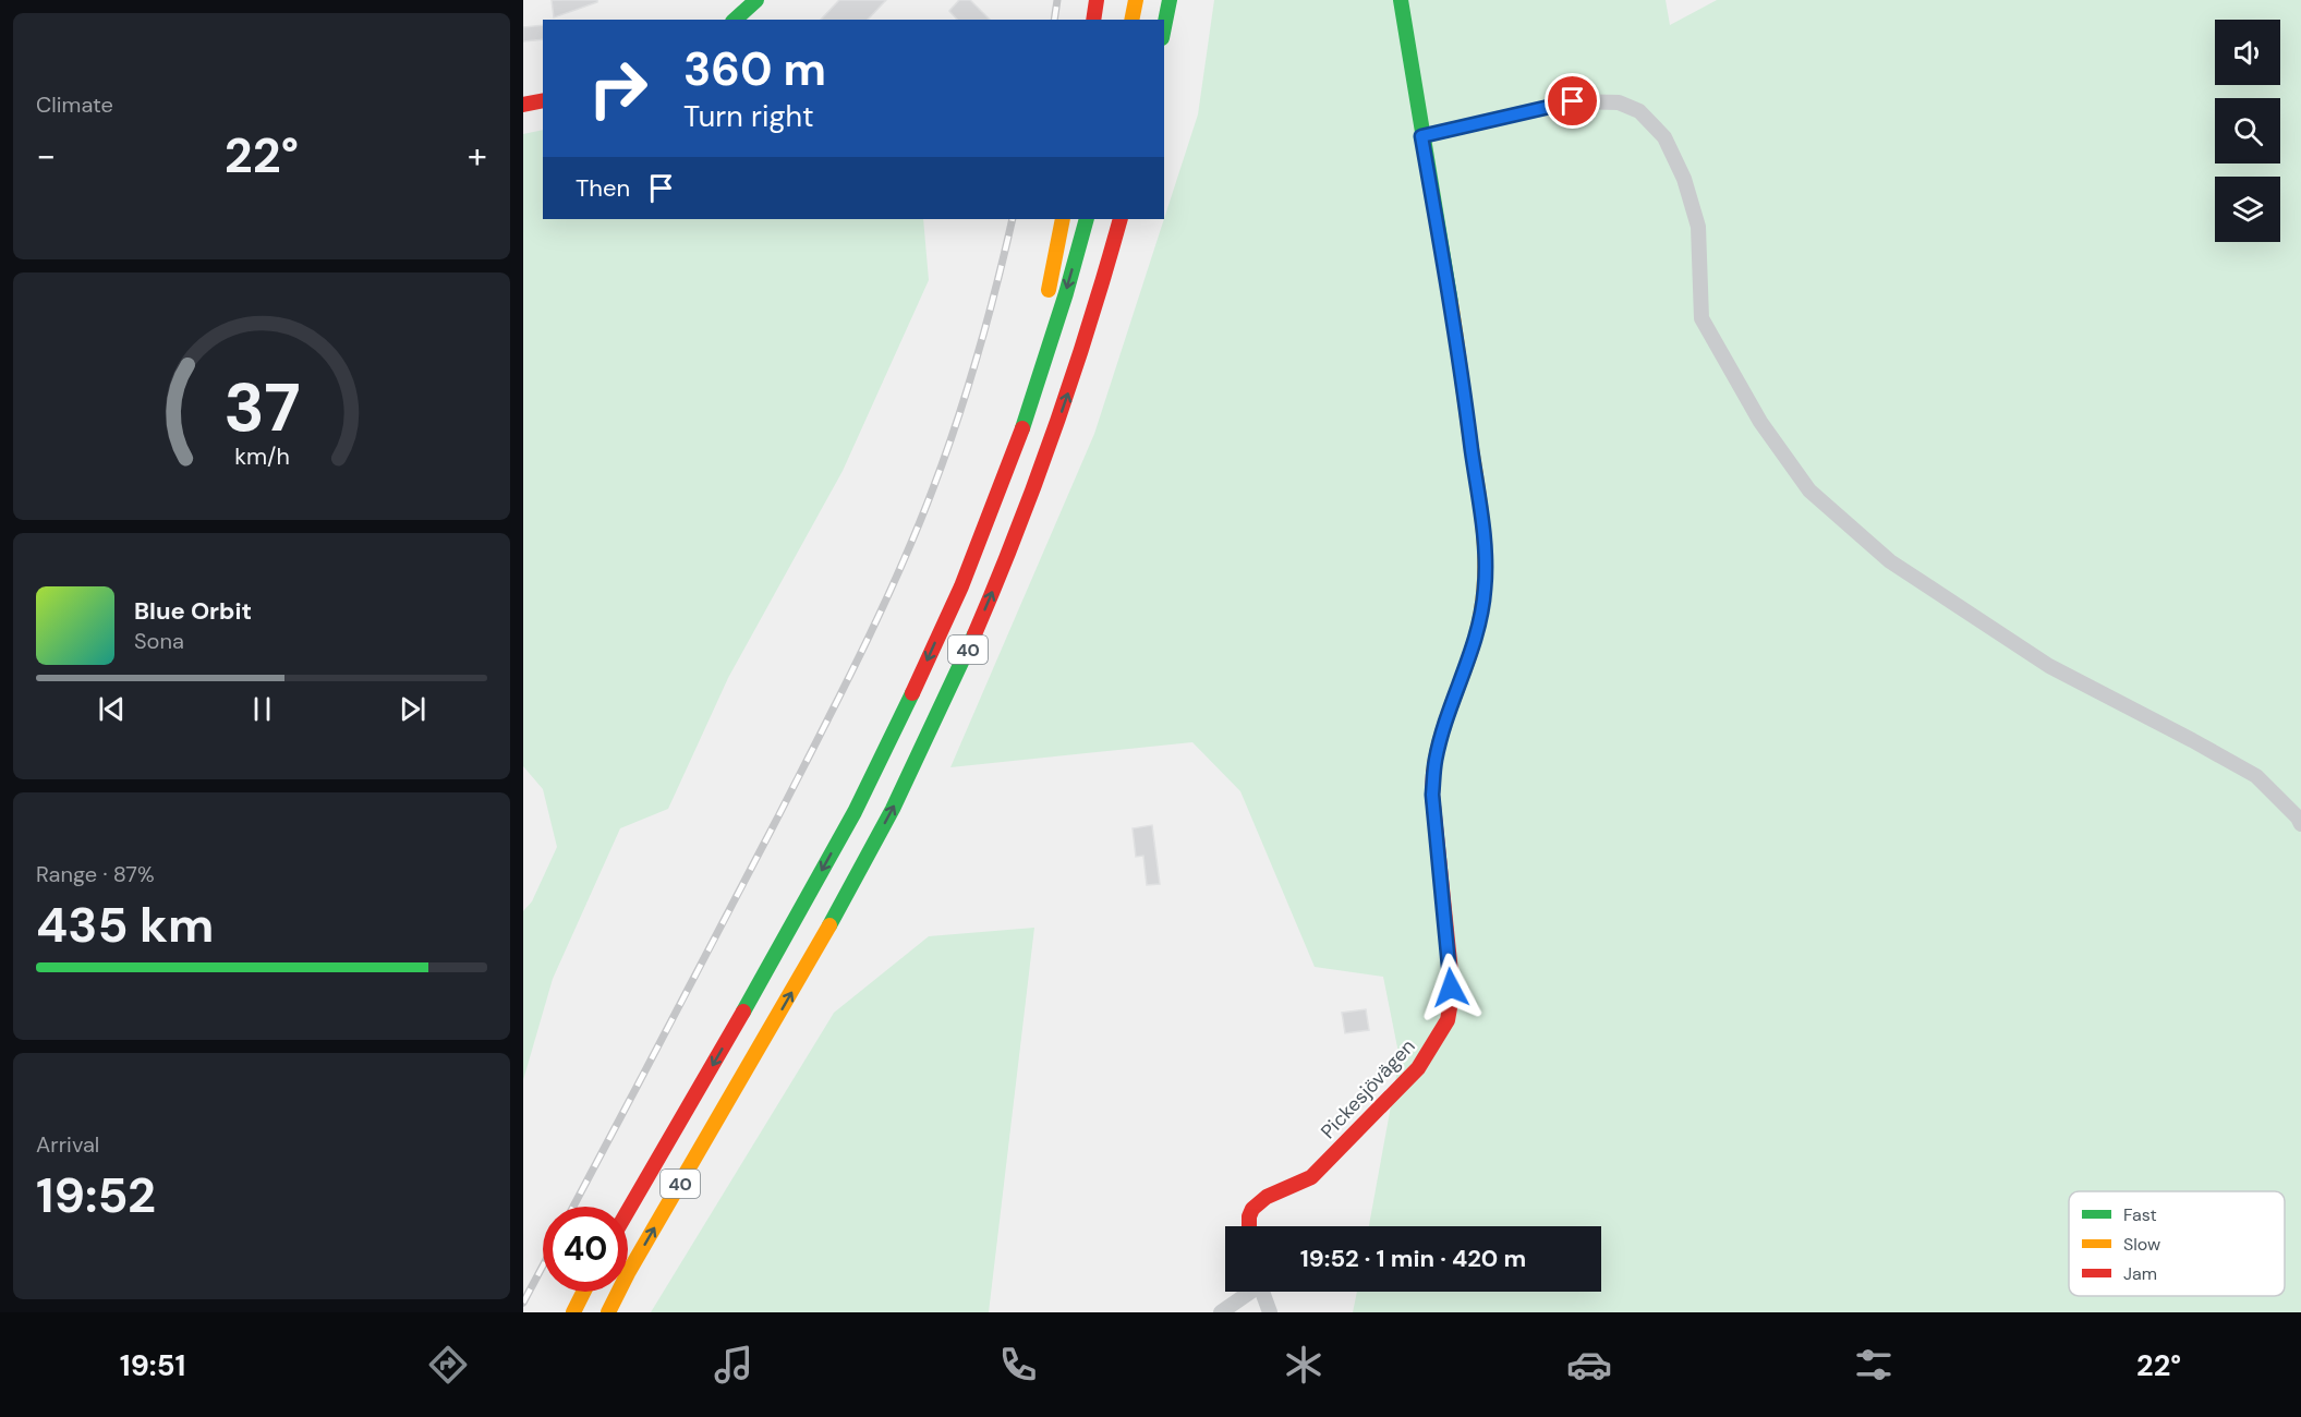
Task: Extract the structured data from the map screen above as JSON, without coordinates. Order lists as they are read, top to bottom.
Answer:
{
  "streets": {
    "main road": ["40", "Pickesjövägen"]
  },
  "legend": ["Fast", "Slow", "Jam"],
  "page": {
    "tile": [
      "Climate",
      ["Range · 87%", "435 km"],
      ["Arrival", "19:52"]
    ],
    "turn": ["360 m", "Turn right"],
    "heat": ["−", "22°", "+"],
    "then": "Then",
    "song": ["Blue Orbit", "Sona"],
    "limit": "40",
    "trip": "19:52 · 1 min · 420 m",
    "tabs": ["19:51", "22°"],
    "gauge": ["37", "km/h"]
  }
}
